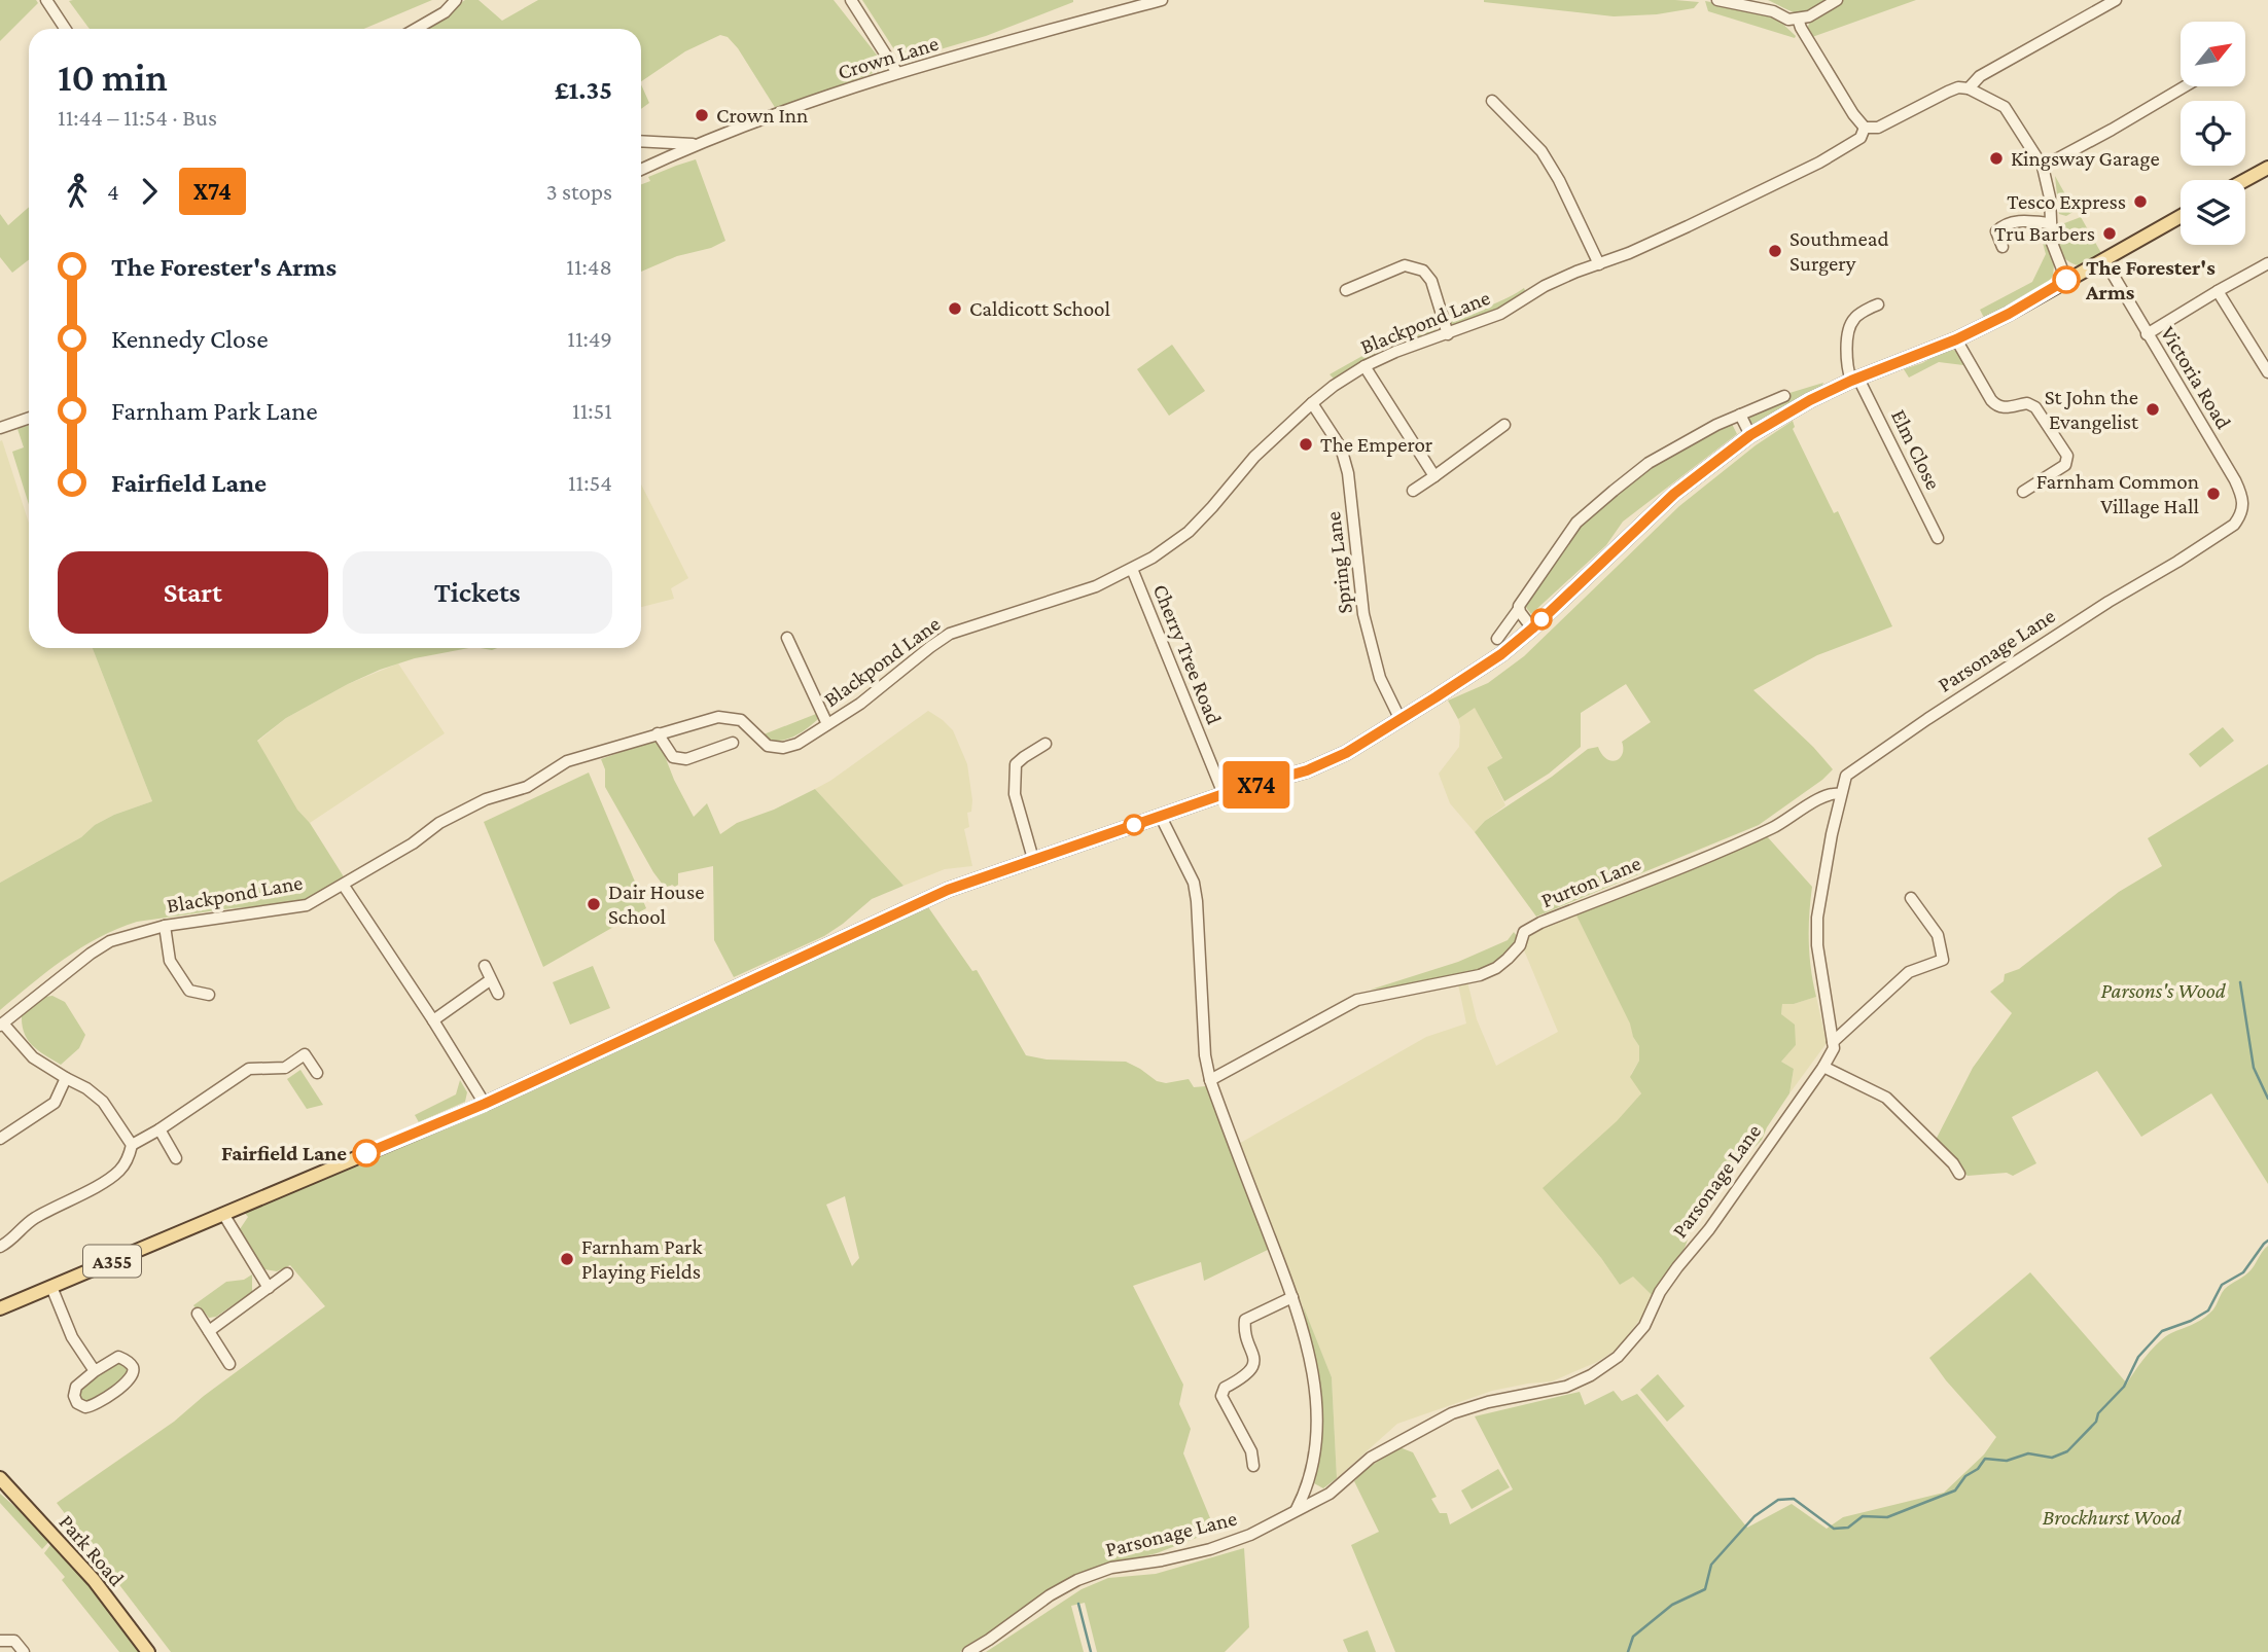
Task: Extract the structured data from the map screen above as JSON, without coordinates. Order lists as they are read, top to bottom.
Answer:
{
  "streets": {
    "main road": ["A355", "Park Road"],
    "street": [
      "Crown Lane",
      "Blackpond Lane",
      "Victoria Road",
      "Elm Close",
      "Spring Lane",
      "Parsonage Lane",
      "Cherry Tree Road",
      "Purton Lane"
    ]
  },
  "crossings": [
    ["Blackpond Lane", "Spring Lane"],
    ["Blackpond Lane", "Cherry Tree Road"],
    ["Victoria Road", "Parsonage Lane"],
    ["Victoria Road", "A355"],
    ["Elm Close", "A355"],
    ["Spring Lane", "A355"],
    ["Parsonage Lane", "Purton Lane"],
    ["Cherry Tree Road", "A355"]
  ],
  "parks": ["Parsons's Wood", "Brockhurst Wood"],
  "places": [
    "Crown Inn",
    "Kingsway Garage",
    "Tesco Express",
    "Tru Barbers",
    "Southmead Surgery",
    "The Forester's Arms",
    "Caldicott School",
    "St John the Evangelist",
    "The Emperor",
    "Farnham Common Village Hall",
    "Dair House School",
    "Fairfield Lane",
    "Farnham Park Playing Fields"
  ],
  "lines": ["bus line X74"],
  "north": "top right",
  "page": {
    "on_map": "X74",
    "heading": ["10 min", "11:44 – 11:54 · Bus", "£1.35"],
    "legs": ["4", "X74", "3 stops"],
    "list": [
      {
        "name": "The Forester's Arms",
        "value": "11:48"
      },
      {
        "name": "Kennedy Close",
        "value": "11:49"
      },
      {
        "name": "Farnham Park Lane",
        "value": "11:51"
      },
      {
        "name": "Fairfield Lane",
        "value": "11:54"
      }
    ],
    "buttons": ["Start", "Tickets"]
  }
}
